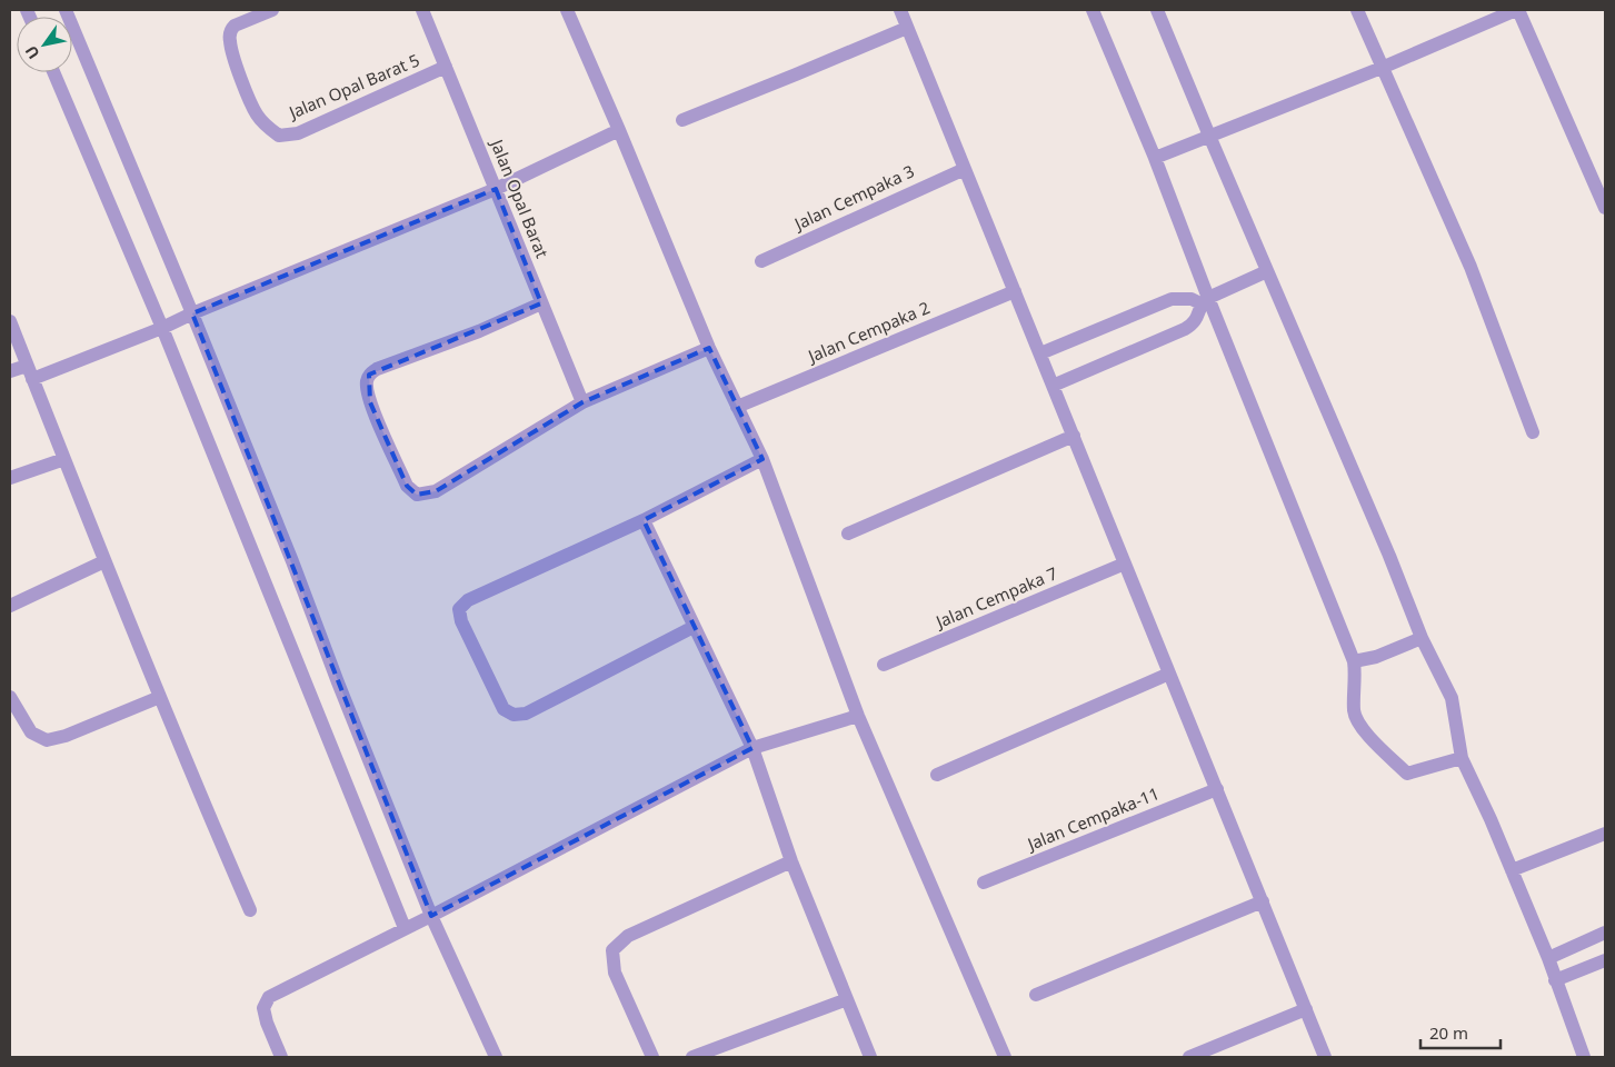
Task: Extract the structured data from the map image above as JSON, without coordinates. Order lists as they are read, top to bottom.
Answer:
{
  "streets": {
    "street": [
      "Jalan Opal Barat 5",
      "Jalan Cempaka 3",
      "Jalan Opal Barat",
      "Jalan Cempaka 2",
      "Jalan Cempaka 7",
      "Jalan Cempaka-11"
    ]
  },
  "crossings": [
    ["Jalan Opal Barat 5", "Jalan Opal Barat"]
  ],
  "scale_bar": "20 m",
  "north": "bottom left"
}
